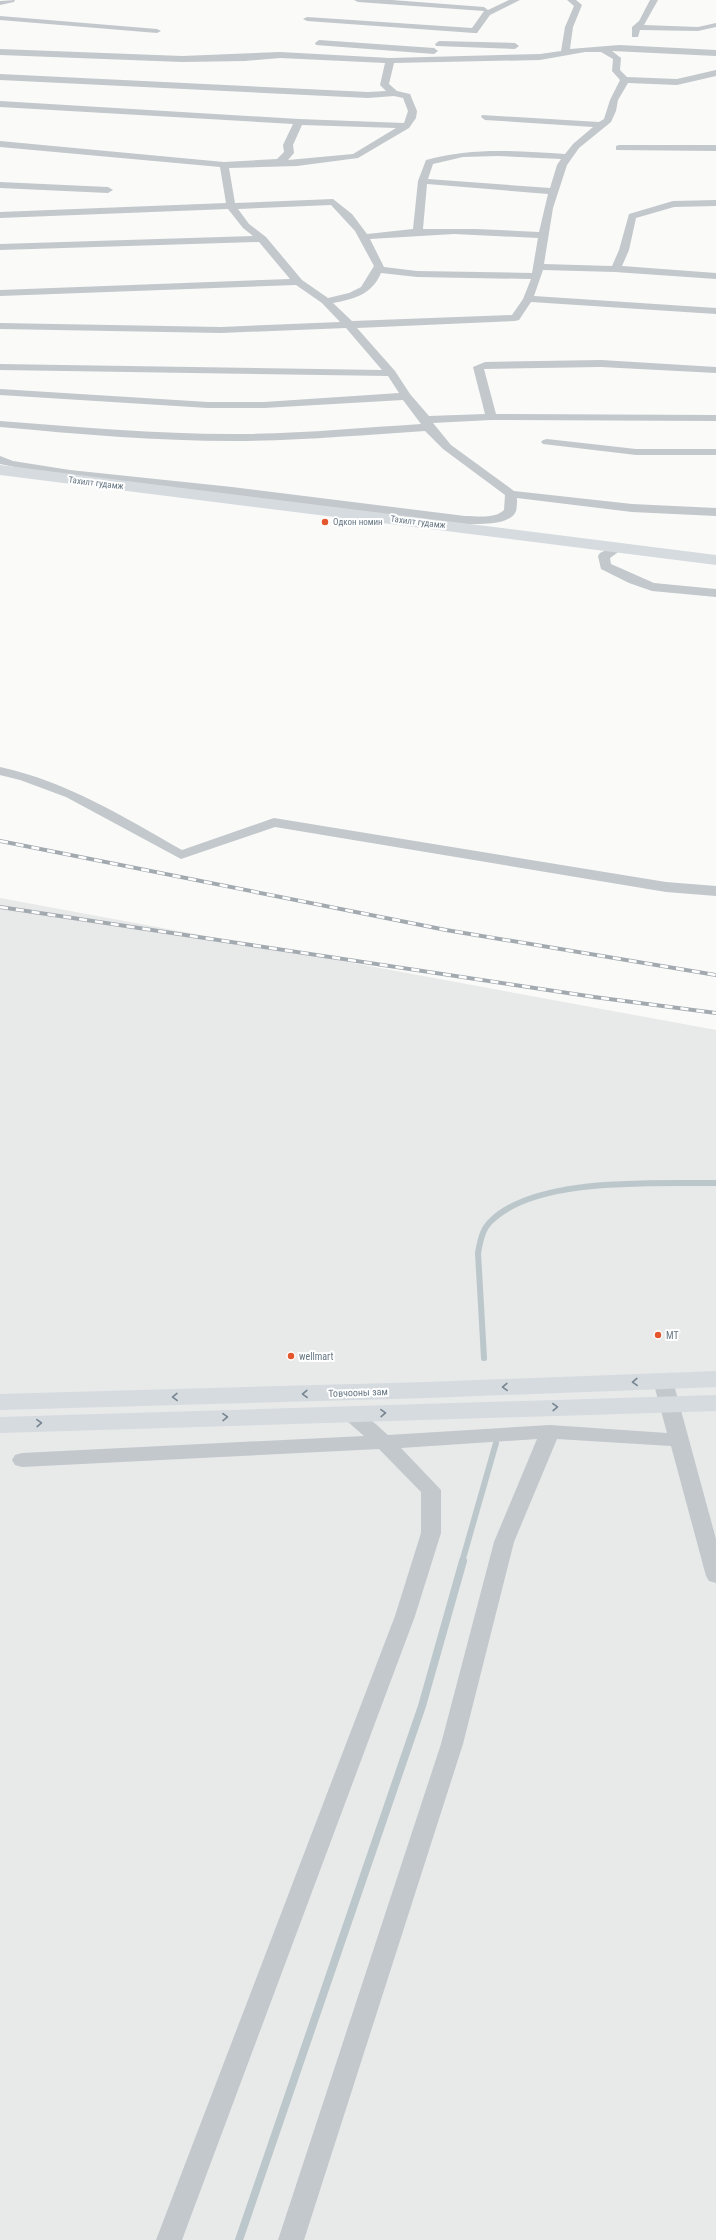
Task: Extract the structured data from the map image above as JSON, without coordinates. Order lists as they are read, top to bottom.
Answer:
{
  "streets": {
    "main road": ["Тахилт гудамж", "Товчооны зам"]
  },
  "places": ["Одкон номин", "МТ", "wellmart"]
}
